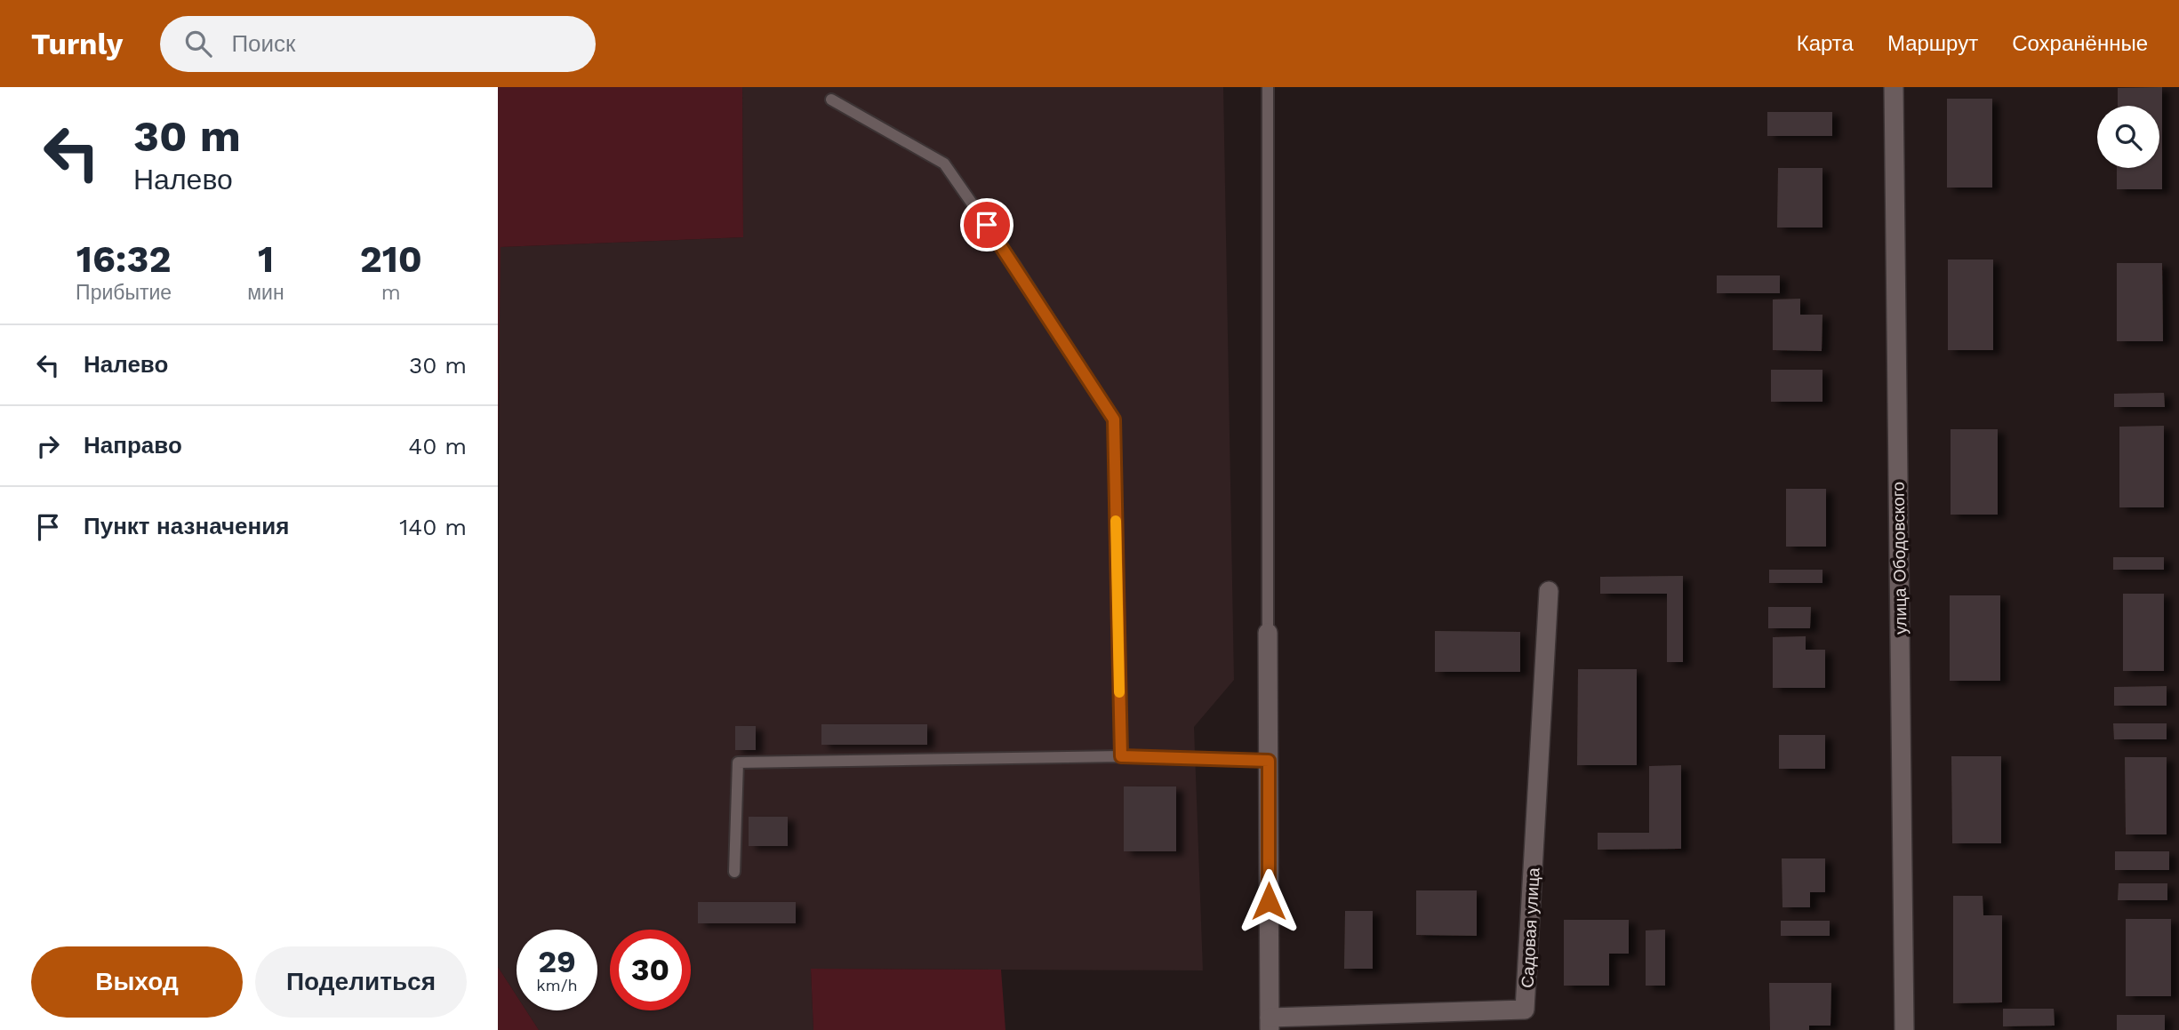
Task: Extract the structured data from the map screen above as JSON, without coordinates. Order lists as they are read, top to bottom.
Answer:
{
  "streets": {
    "street": ["улица Ободовского", "Садовая улица"]
  },
  "page": {
    "header": "Turnly",
    "search": "Поиск",
    "nav": ["Карта", "Маршрут", "Сохранённые"],
    "turn": ["30 m", "Налево"],
    "eta": [
      "16:32",
      "Прибытие",
      "1",
      "мин",
      "210",
      "m"
    ],
    "list": [
      {
        "name": "Налево",
        "value": "30 m"
      },
      {
        "name": "Направо",
        "value": "40 m"
      },
      {
        "name": "Пункт назначения",
        "value": "140 m"
      }
    ],
    "speed": "29 km/h",
    "limit": "30",
    "buttons": ["Выход", "Поделиться"]
  }
}
